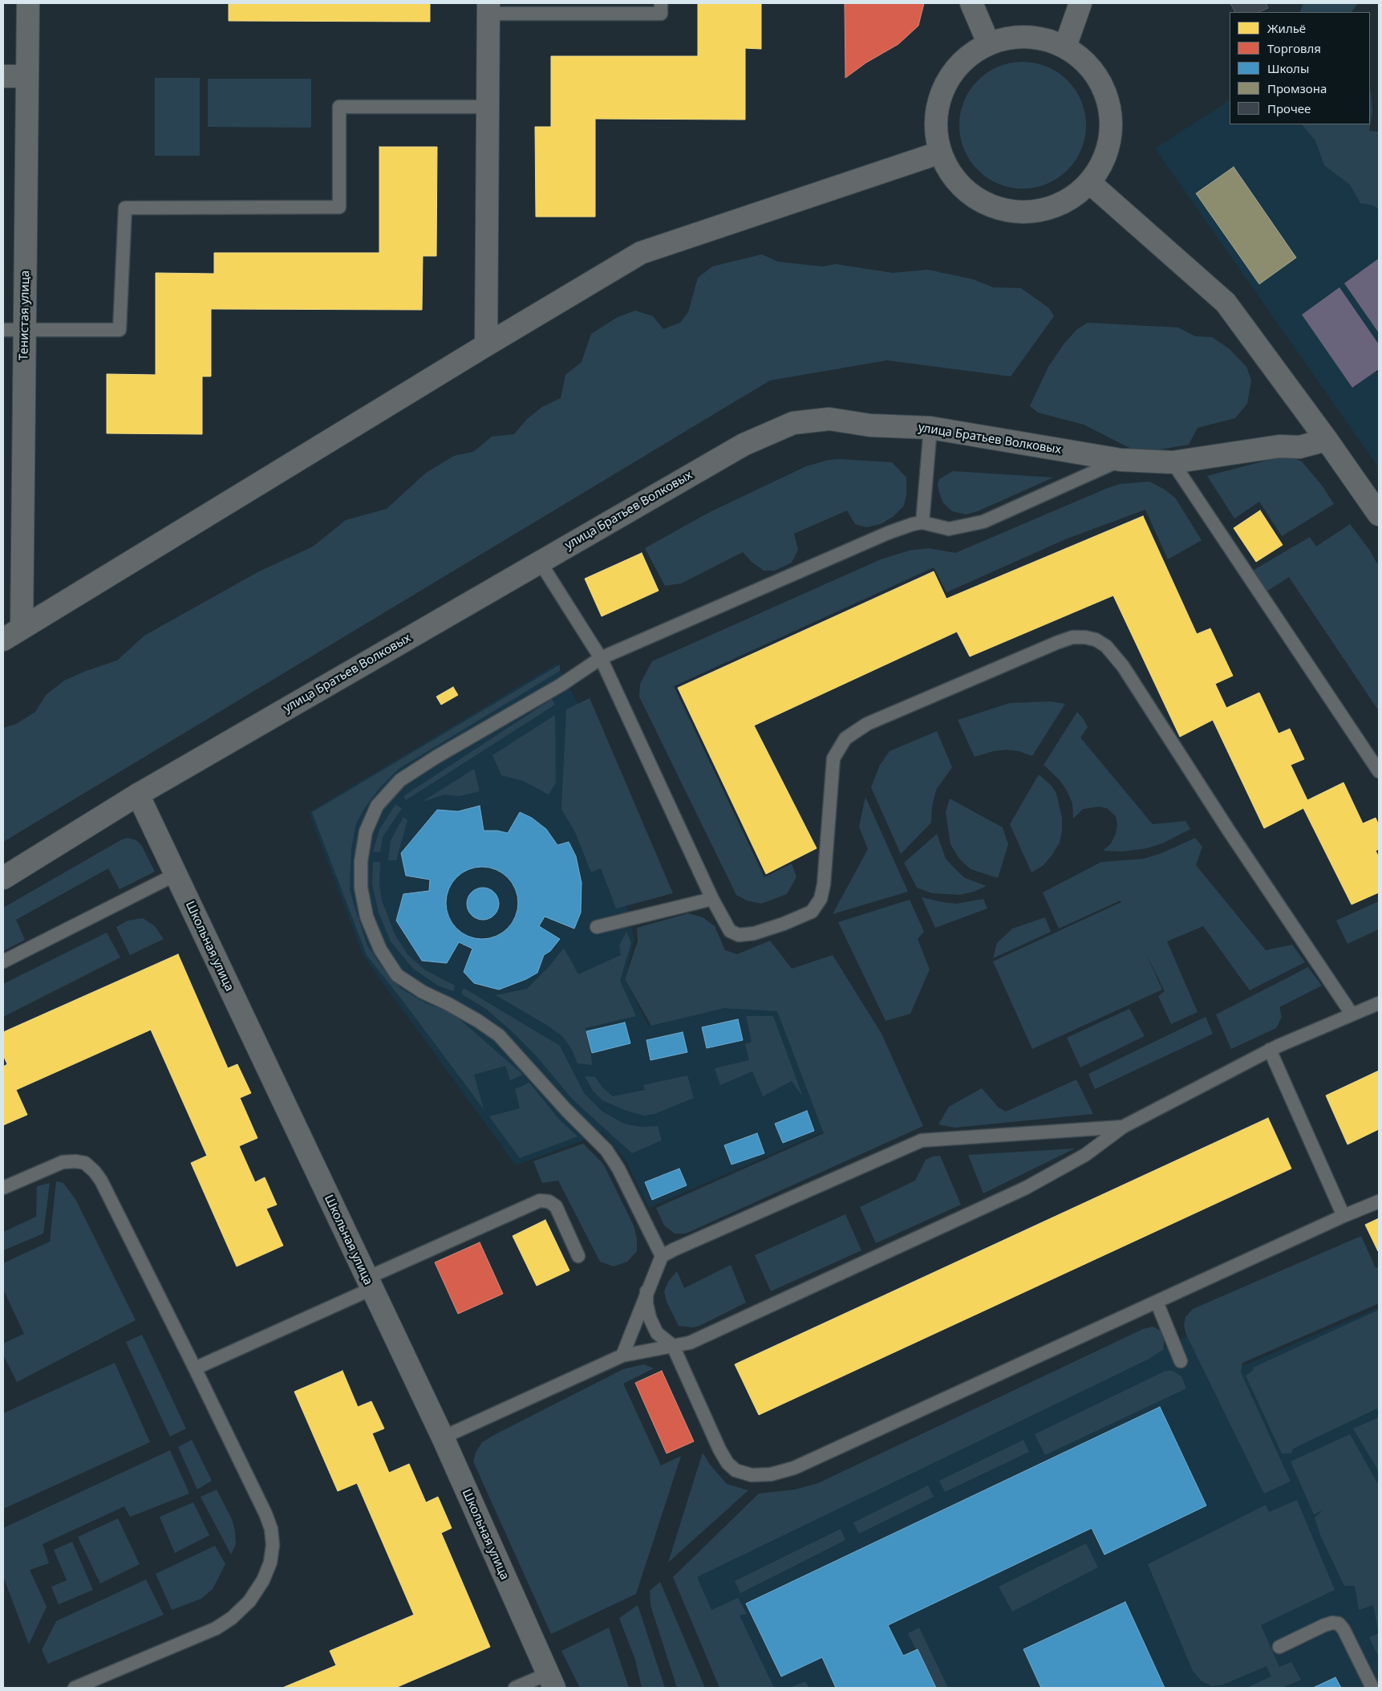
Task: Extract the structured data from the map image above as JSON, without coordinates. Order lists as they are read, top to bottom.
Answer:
{
  "streets": {
    "street": ["Тенистая улица", "улица Братьев Волковых", "Школьная улица"]
  },
  "crossings": [
    ["улица Братьев Волковых", "Школьная улица"]
  ],
  "legend": [
    "Жильё",
    "Торговля",
    "Школы",
    "Промзона",
    "Прочее"
  ]
}
